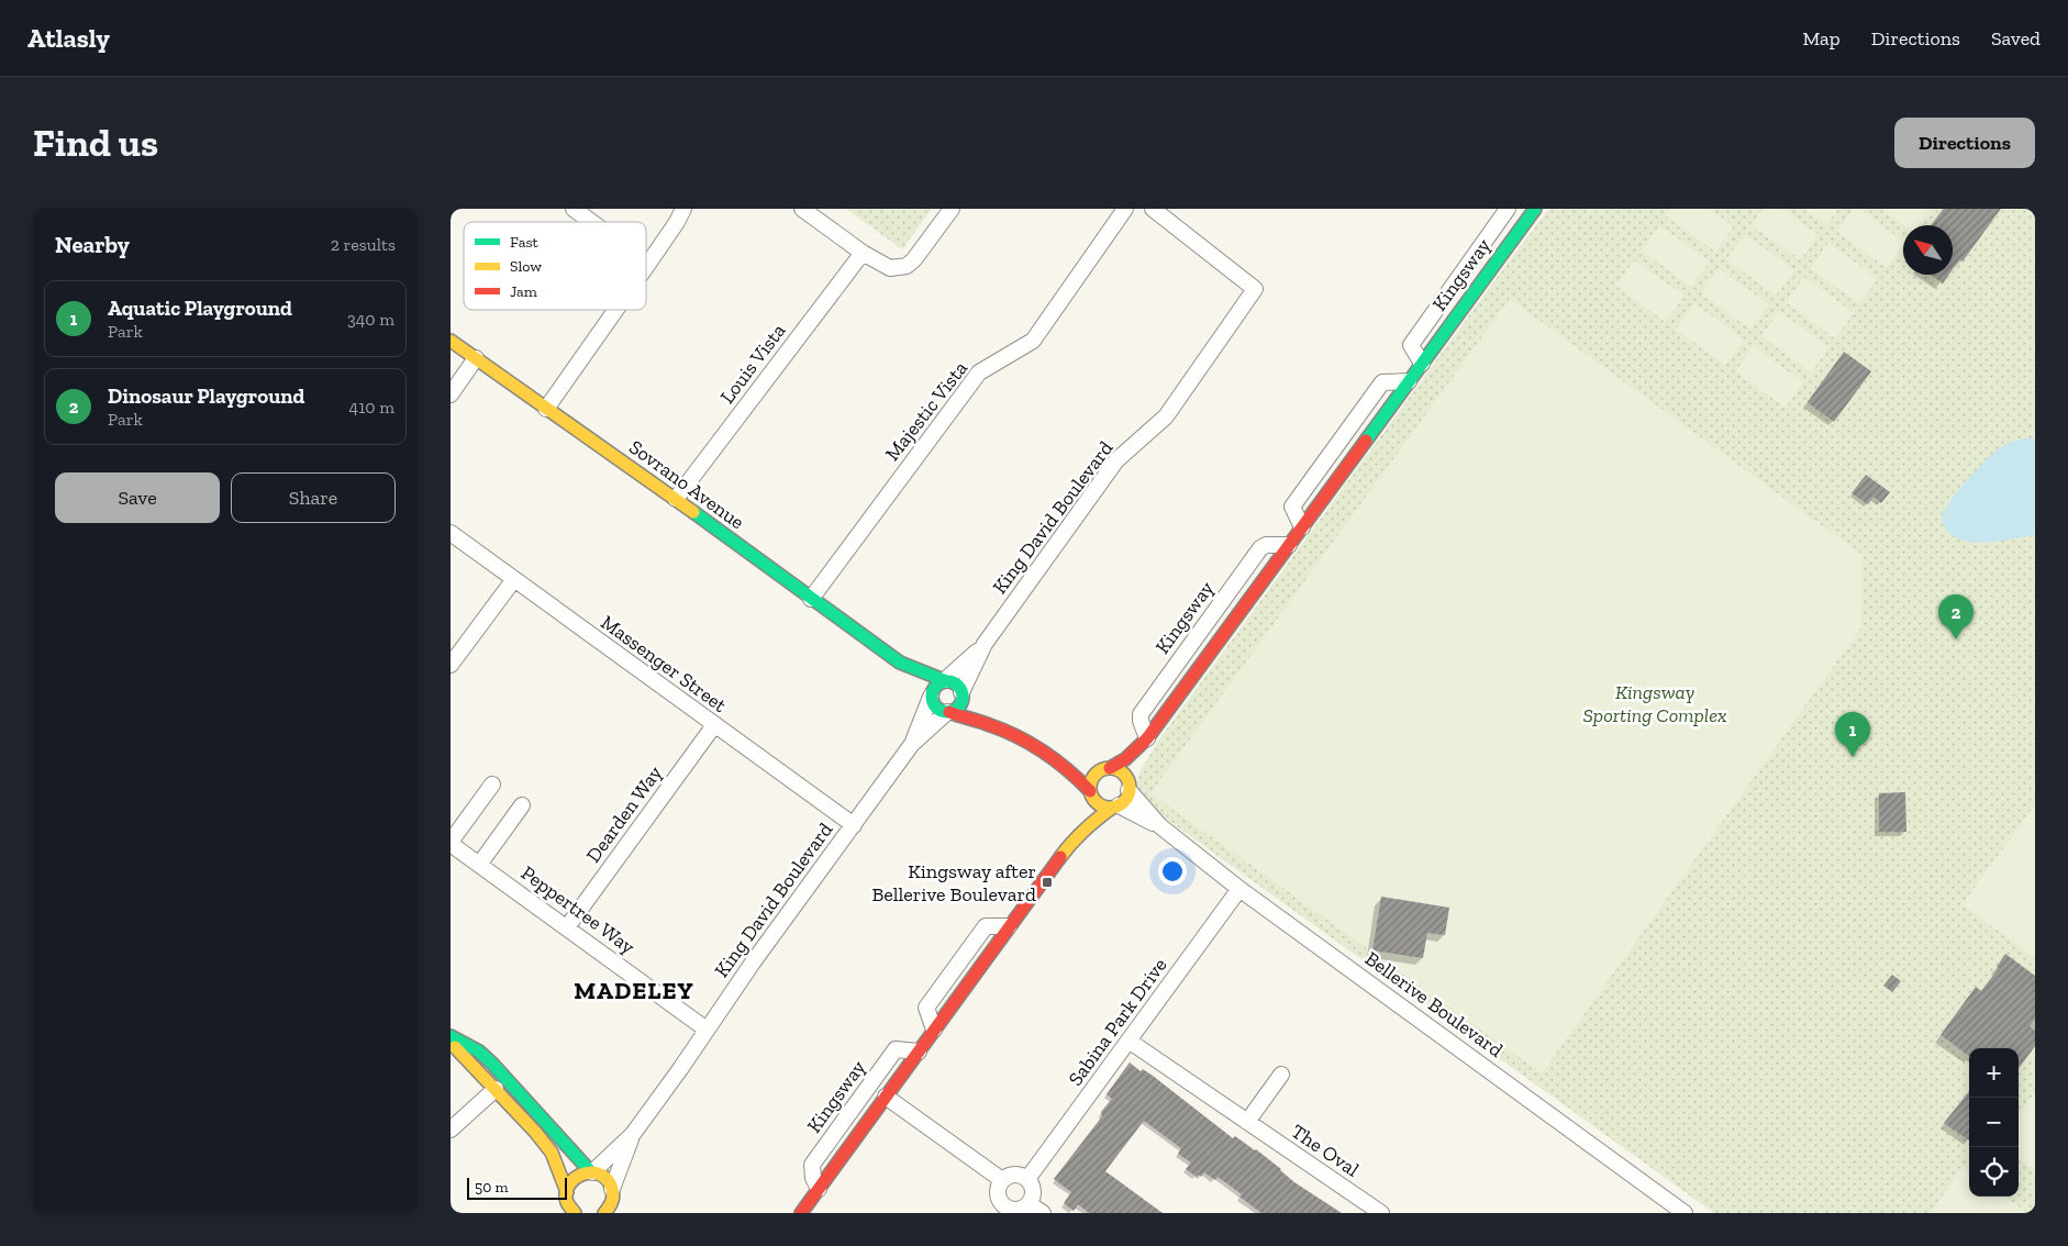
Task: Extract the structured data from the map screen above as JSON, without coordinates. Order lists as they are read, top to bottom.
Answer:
{
  "streets": {
    "street": [
      "Kingsway",
      "Louis Vista",
      "Majestic Vista",
      "Sovrano Avenue",
      "King David Boulevard",
      "Massenger Street",
      "Dearden Way",
      "Peppertree Way",
      "Bellerive Boulevard",
      "Sabina Park Drive",
      "The Oval"
    ]
  },
  "crossings": [
    ["Kingsway", "Bellerive Boulevard"],
    ["Louis Vista", "Sovrano Avenue"],
    ["Majestic Vista", "Sovrano Avenue"],
    ["Sovrano Avenue", "King David Boulevard"],
    ["King David Boulevard", "Massenger Street"],
    ["King David Boulevard", "Peppertree Way"],
    ["Massenger Street", "Dearden Way"],
    ["Dearden Way", "Peppertree Way"],
    ["Bellerive Boulevard", "Sabina Park Drive"],
    ["Sabina Park Drive", "The Oval"]
  ],
  "districts": ["MADELEY"],
  "parks": ["Kingsway Sporting Complex"],
  "places": {
    "transit": ["Kingsway after Bellerive Boulevard"]
  },
  "legend": ["Fast", "Slow", "Jam"],
  "scale_bar": "50 m",
  "north": "top left",
  "page": {
    "header": "Atlasly",
    "nav": ["Map", "Directions", "Saved"],
    "buttons": [
      "Directions",
      ["Save", "Share"]
    ],
    "title": "Find us",
    "heading": ["Nearby", "2 results"],
    "list": [
      {
        "mark": "1",
        "name": "Aquatic Playground",
        "note": "Park",
        "value": "340 m"
      },
      {
        "mark": "2",
        "name": "Dinosaur Playground",
        "note": "Park",
        "value": "410 m"
      }
    ],
    "pins": ["2", "1"],
    "map_buttons": ["+", "−"],
    "scale": "50 m"
  }
}
